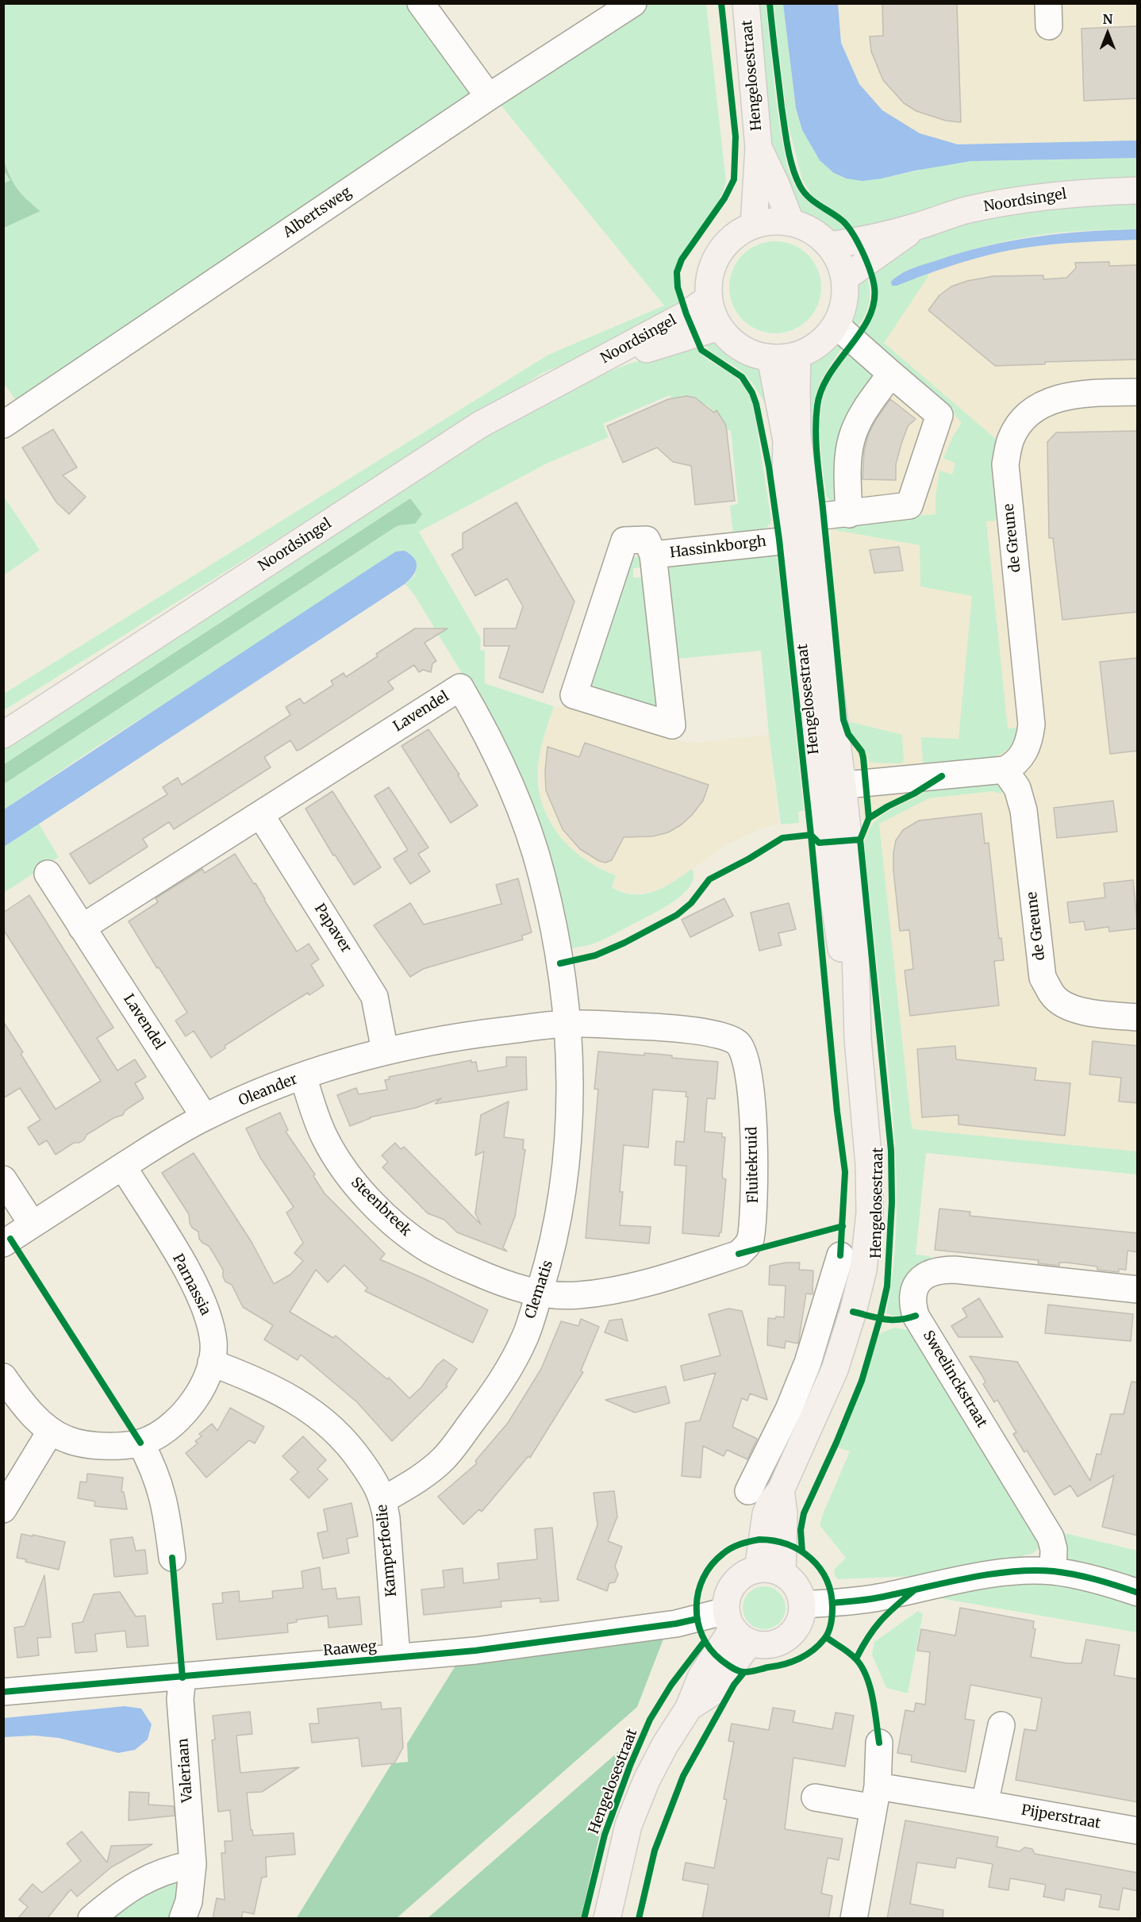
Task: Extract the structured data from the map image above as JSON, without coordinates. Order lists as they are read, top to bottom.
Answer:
{
  "streets": {
    "main road": ["Hengelosestraat", "Noordsingel"],
    "street": [
      "Albertsweg",
      "de Greune",
      "Hassinkborgh",
      "Lavendel",
      "Papaver",
      "Oleander",
      "Fluitekruid",
      "Steenbreek",
      "Parnassia",
      "Clematis",
      "Sweelinckstraat",
      "Kamperfoelie",
      "Raaweg",
      "Valeriaan",
      "Pijperstraat"
    ]
  },
  "crossings": [
    ["Hengelosestraat", "Noordsingel"],
    ["Hengelosestraat", "Hassinkborgh"],
    ["Hengelosestraat", "Raaweg"],
    ["Lavendel", "Papaver"],
    ["Lavendel", "Oleander"],
    ["Lavendel", "Fluitekruid"],
    ["Lavendel", "Clematis"],
    ["Papaver", "Oleander"],
    ["Oleander", "Fluitekruid"],
    ["Oleander", "Steenbreek"],
    ["Oleander", "Parnassia"],
    ["Oleander", "Clematis"],
    ["Fluitekruid", "Steenbreek"],
    ["Fluitekruid", "Clematis"],
    ["Steenbreek", "Clematis"],
    ["Parnassia", "Kamperfoelie"],
    ["Clematis", "Kamperfoelie"],
    ["Kamperfoelie", "Raaweg"],
    ["Raaweg", "Valeriaan"]
  ],
  "north": "top"
}
